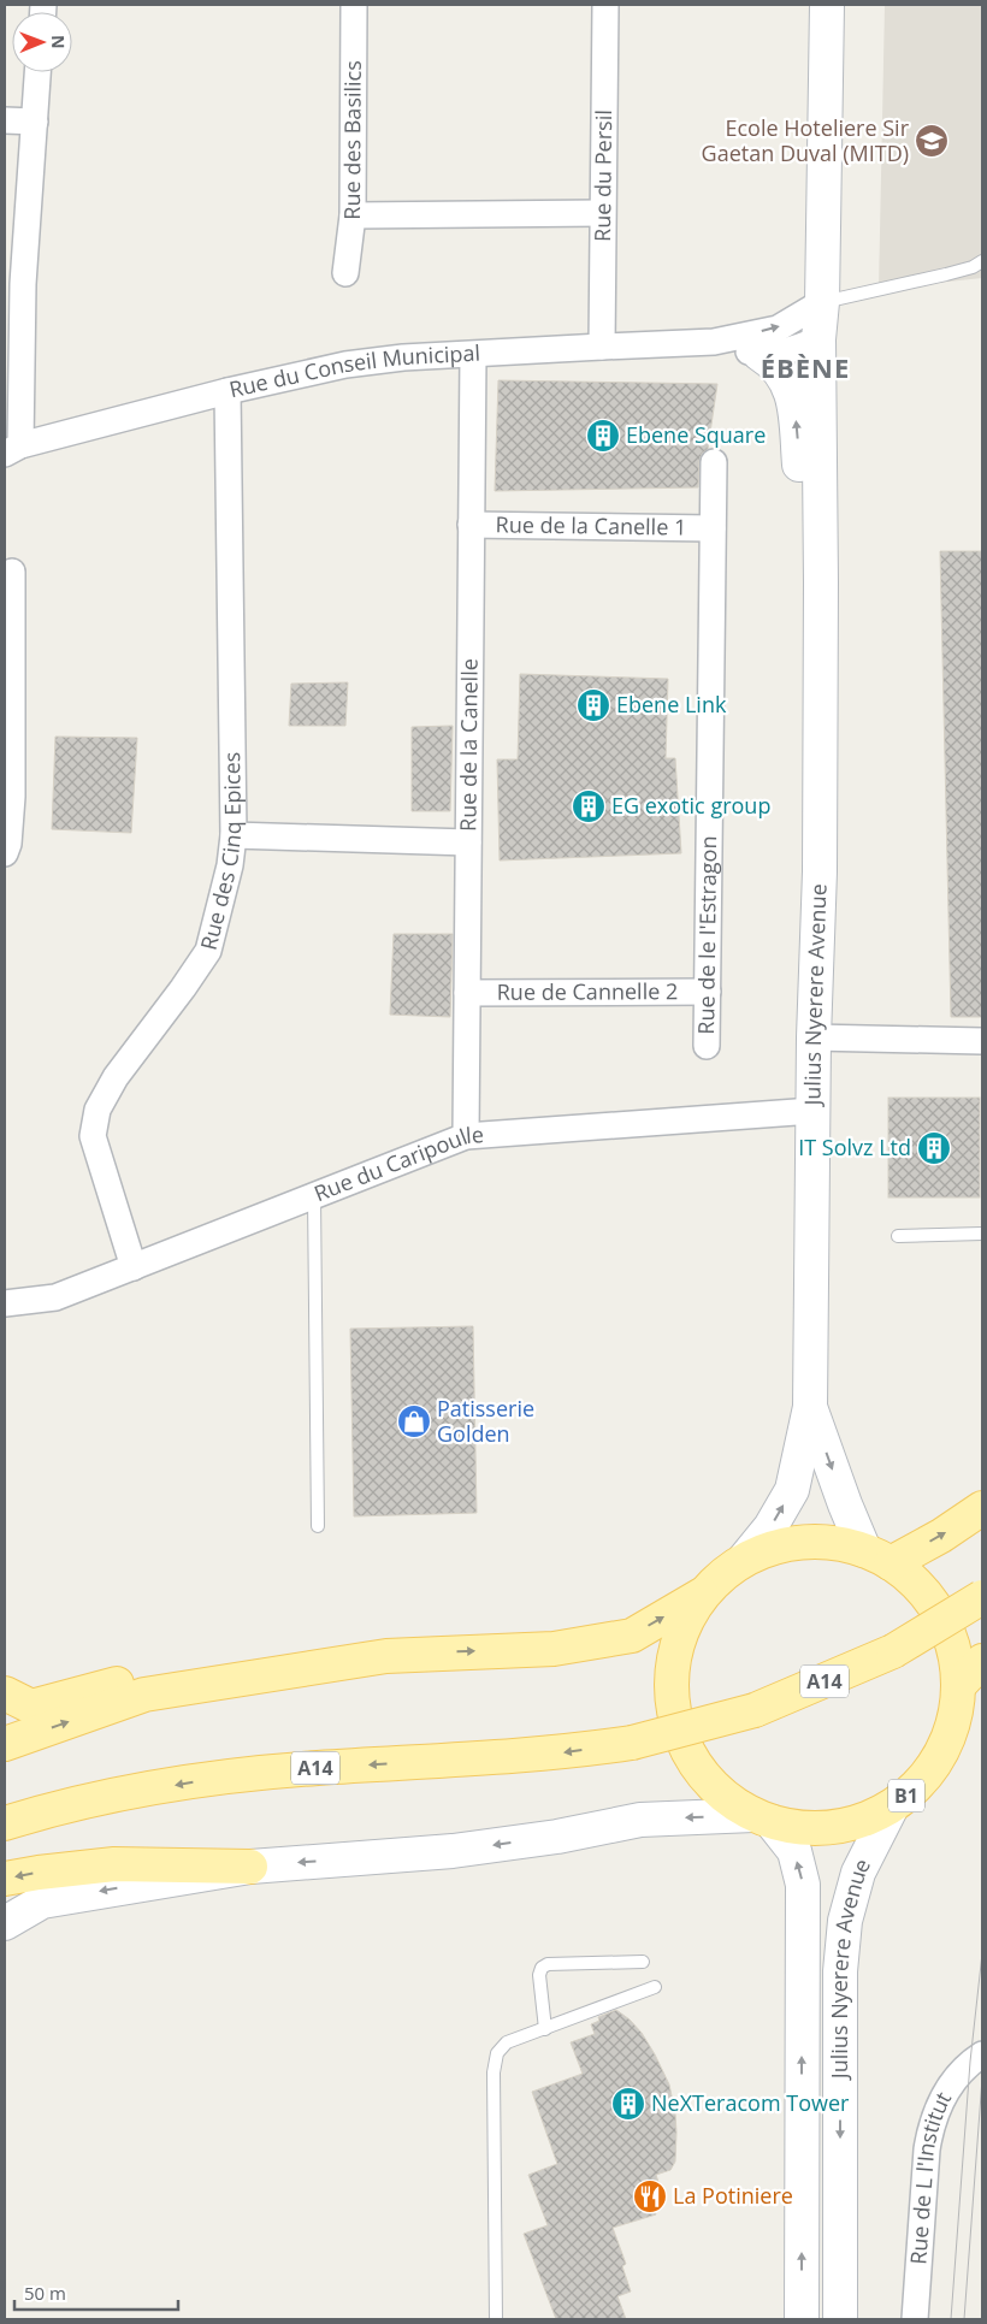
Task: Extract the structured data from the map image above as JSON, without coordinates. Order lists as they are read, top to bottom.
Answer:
{
  "streets": {
    "main road": ["Julius Nyerere Avenue", "A14", "B1"],
    "street": [
      "Rue des Basilics",
      "Rue du Persil",
      "Rue du Conseil Municipal",
      "Rue de la Canelle 1",
      "Rue de la Canelle",
      "Rue des Cinq Epices",
      "Rue de le I'Estragon",
      "Rue de Cannelle 2",
      "Rue du Caripoulle",
      "Rue de L l'Institut"
    ]
  },
  "crossings": [
    ["Rue du Persil", "Rue du Conseil Municipal"],
    ["Rue du Conseil Municipal", "Rue de la Canelle"],
    ["Rue du Conseil Municipal", "Rue des Cinq Epices"],
    ["Rue de la Canelle 1", "Rue de la Canelle"],
    ["Rue de la Canelle 1", "Rue de le I'Estragon"],
    ["Rue de la Canelle", "Rue de Cannelle 2"],
    ["Rue de la Canelle", "Rue du Caripoulle"],
    ["Rue des Cinq Epices", "Rue du Caripoulle"],
    ["Rue de le I'Estragon", "Rue de Cannelle 2"],
    ["Julius Nyerere Avenue", "Rue du Caripoulle"]
  ],
  "districts": ["ÉBÈNE"],
  "places": {
    "school or university": ["Ecole Hoteliere Sir Gaetan Duval (MITD)"],
    "building": [
      "Ebene Square",
      "Ebene Link",
      "EG exotic group",
      "IT Solvz Ltd",
      "NeXTeracom Tower"
    ],
    "shop": ["Patisserie Golden"],
    "restaurant": ["La Potiniere"]
  },
  "scale_bar": "50 m",
  "north": "right"
}
